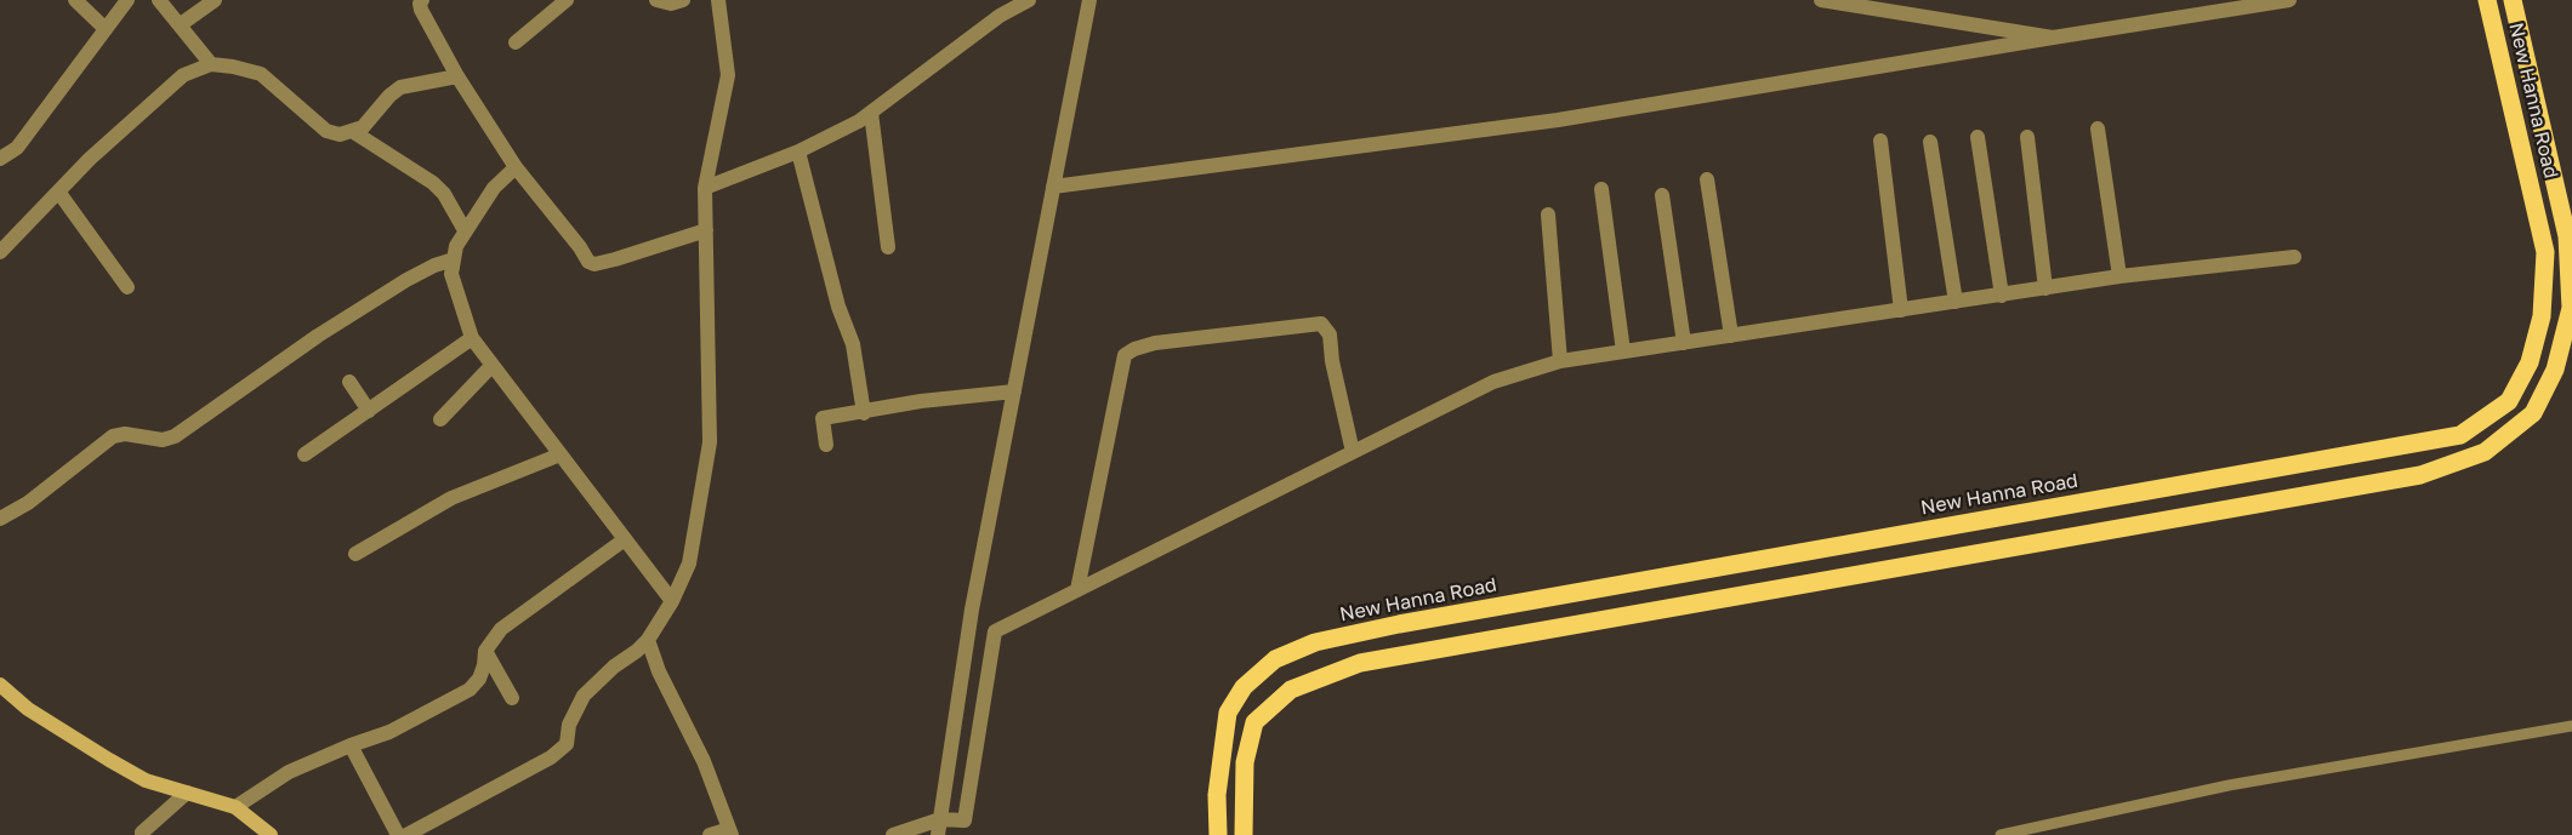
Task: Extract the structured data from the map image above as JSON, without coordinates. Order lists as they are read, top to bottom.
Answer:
{
  "streets": {
    "main road": ["New Hanna Road"]
  }
}
